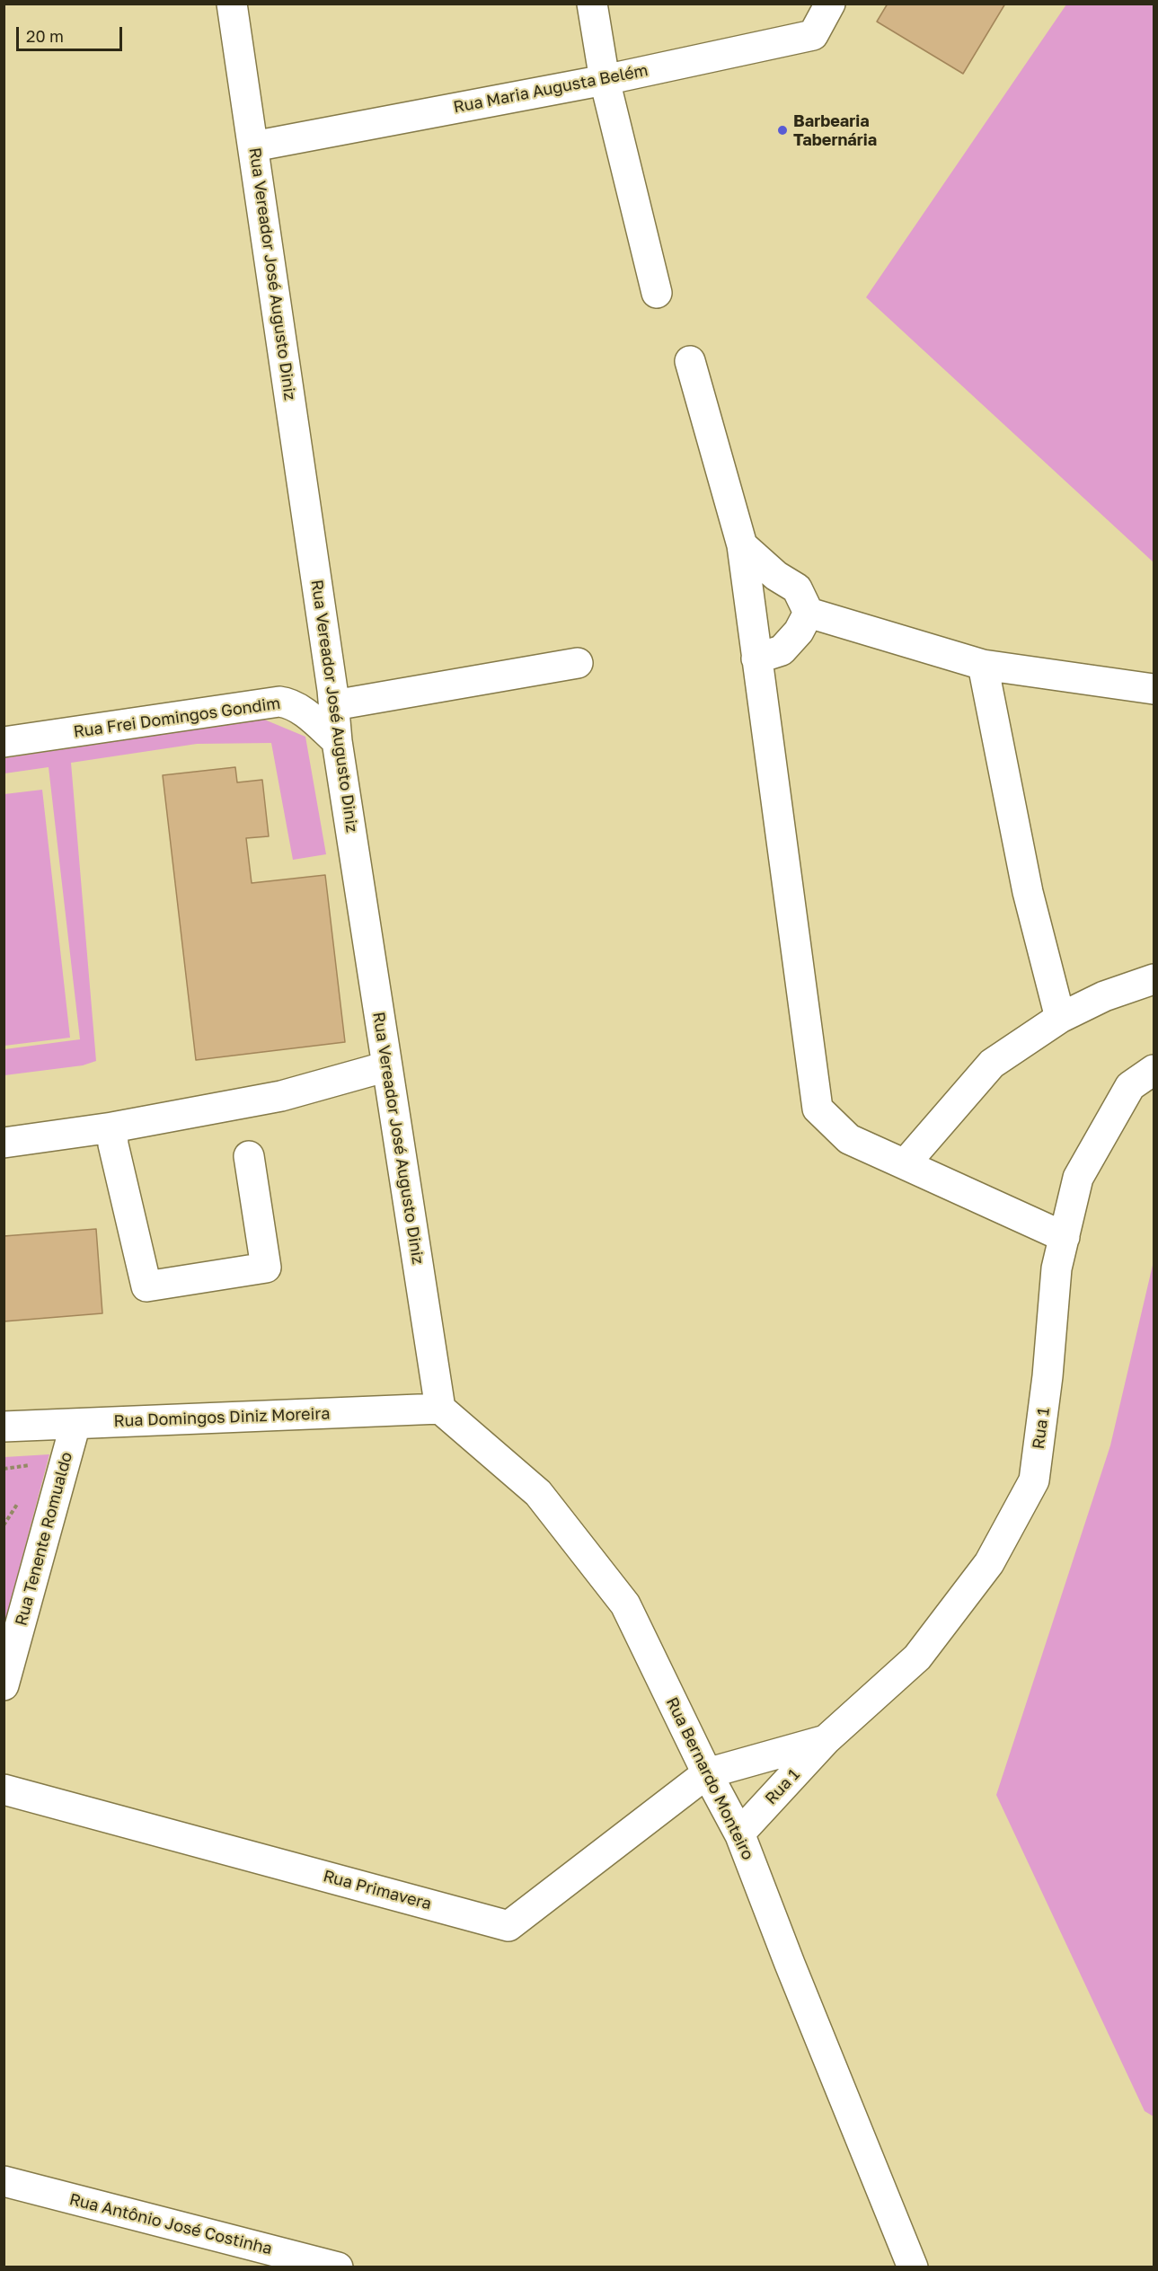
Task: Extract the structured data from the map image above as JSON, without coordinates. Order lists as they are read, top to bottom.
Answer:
{
  "streets": {
    "street": [
      "Rua Maria Augusta Belém",
      "Rua Vereador José Augusto Diniz",
      "Rua Frei Domingos Gondim",
      "Rua Domingos Diniz Moreira",
      "Rua 1",
      "Rua Tenente Romualdo",
      "Rua Bernardo Monteiro",
      "Rua Primavera",
      "Rua Antônio José Costinha"
    ]
  },
  "crossings": [
    ["Rua Maria Augusta Belém", "Rua Vereador José Augusto Diniz"],
    ["Rua Vereador José Augusto Diniz", "Rua Frei Domingos Gondim"],
    ["Rua Vereador José Augusto Diniz", "Rua Domingos Diniz Moreira"],
    ["Rua Vereador José Augusto Diniz", "Rua Bernardo Monteiro"],
    ["Rua Domingos Diniz Moreira", "Rua Tenente Romualdo"],
    ["Rua Domingos Diniz Moreira", "Rua Bernardo Monteiro"],
    ["Rua 1", "Rua Bernardo Monteiro"],
    ["Rua 1", "Rua Primavera"],
    ["Rua Bernardo Monteiro", "Rua Primavera"]
  ],
  "places": ["Barbearia Tabernária"],
  "scale_bar": "20 m"
}
